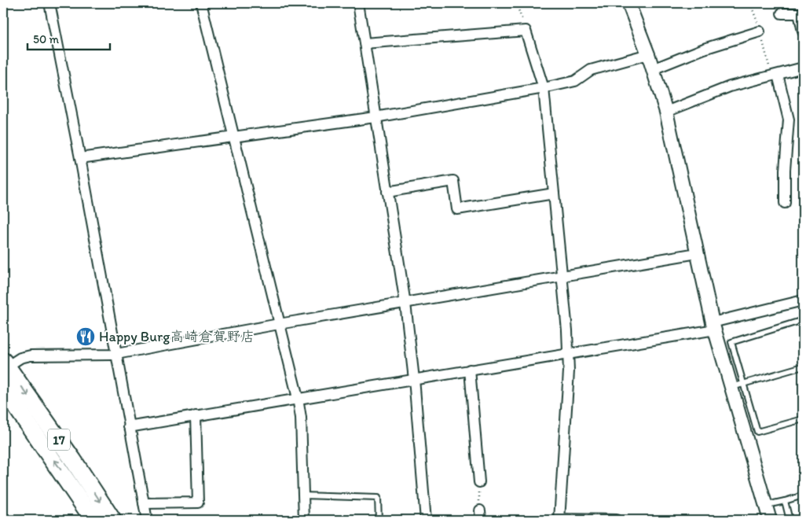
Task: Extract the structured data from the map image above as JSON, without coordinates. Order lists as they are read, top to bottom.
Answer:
{
  "streets": {
    "highway": ["17"]
  },
  "places": {
    "restaurant": ["Happy Burg高崎倉賀野店"]
  },
  "scale_bar": "50 m"
}
